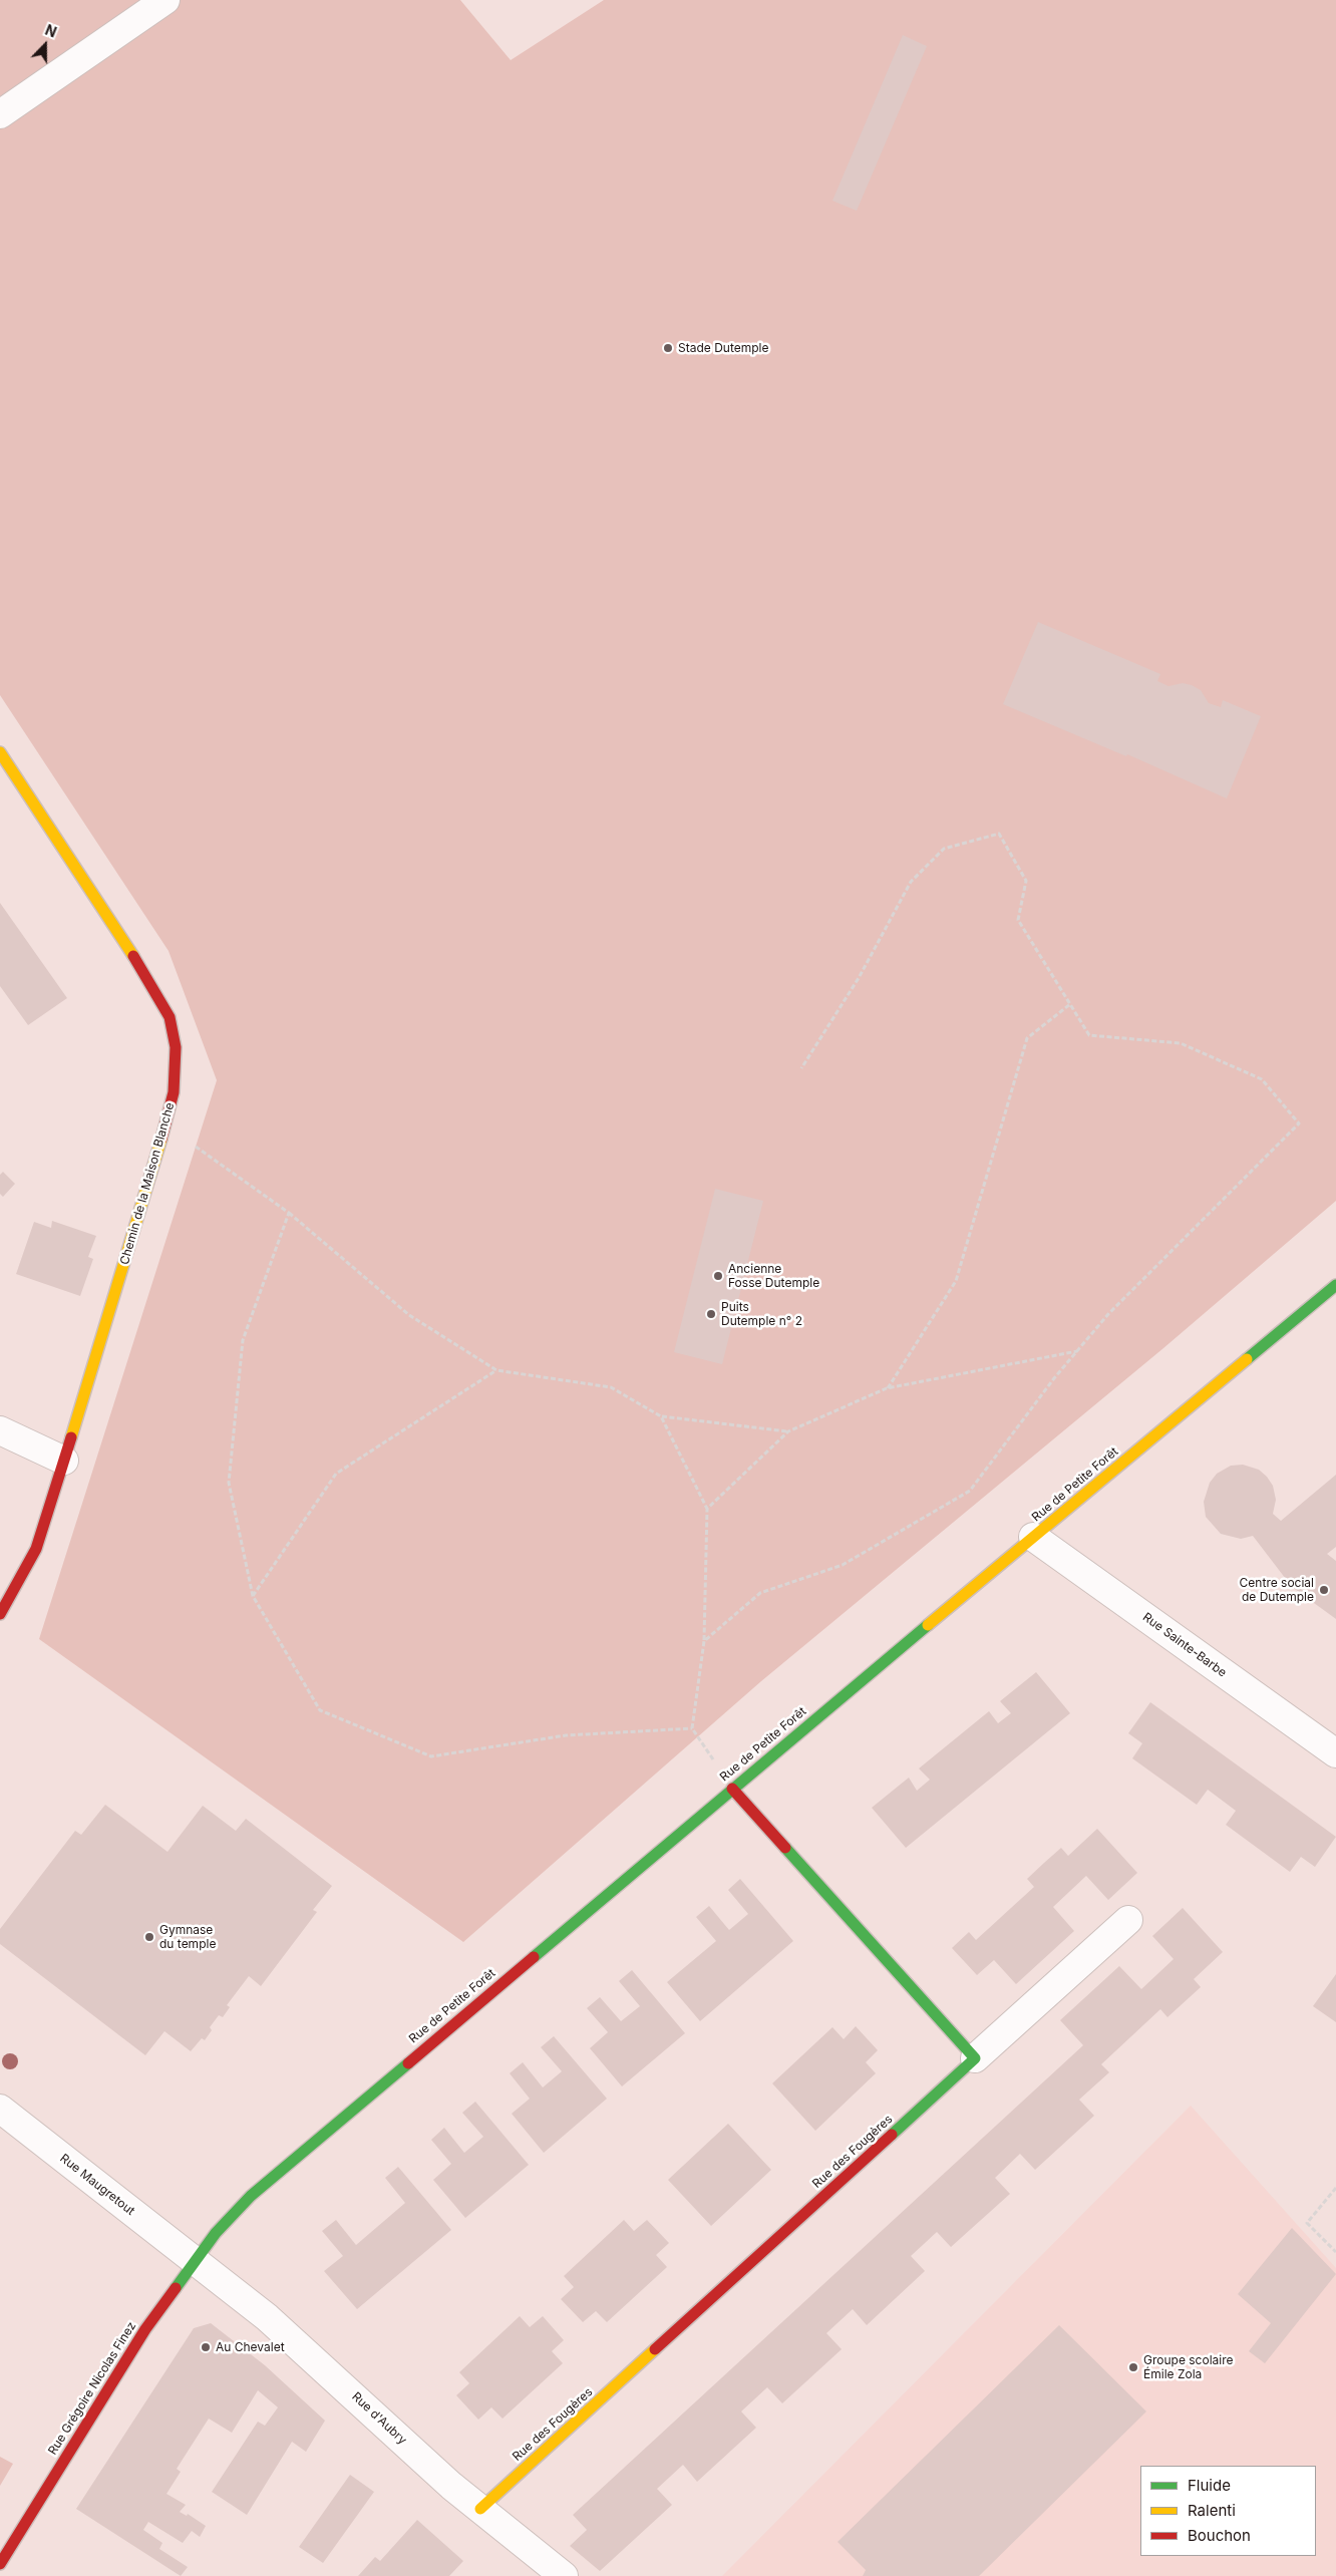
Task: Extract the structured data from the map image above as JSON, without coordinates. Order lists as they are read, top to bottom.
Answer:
{
  "streets": {
    "street": [
      "Chemin de la Maison Blanche",
      "Rue de Petite Forêt",
      "Rue Sainte-Barbe",
      "Rue des Fougères",
      "Rue Maugretout",
      "Rue Grégoire Nicolas Finez",
      "Rue d'Aubry"
    ]
  },
  "crossings": [
    ["Rue de Petite Forêt", "Rue Sainte-Barbe"],
    ["Rue de Petite Forêt", "Rue Grégoire Nicolas Finez"],
    ["Rue des Fougères", "Rue d'Aubry"],
    ["Rue Maugretout", "Rue Grégoire Nicolas Finez"],
    ["Rue Maugretout", "Rue d'Aubry"],
    ["Rue Grégoire Nicolas Finez", "Rue d'Aubry"]
  ],
  "places": [
    "Stade Dutemple",
    "Ancienne Fosse Dutemple",
    "Puits Dutemple n° 2",
    "Centre social de Dutemple",
    "Gymnase du temple",
    "Au Chevalet",
    "Groupe scolaire Émile Zola"
  ],
  "legend": ["Fluide", "Ralenti", "Bouchon"],
  "north": "top"
}
